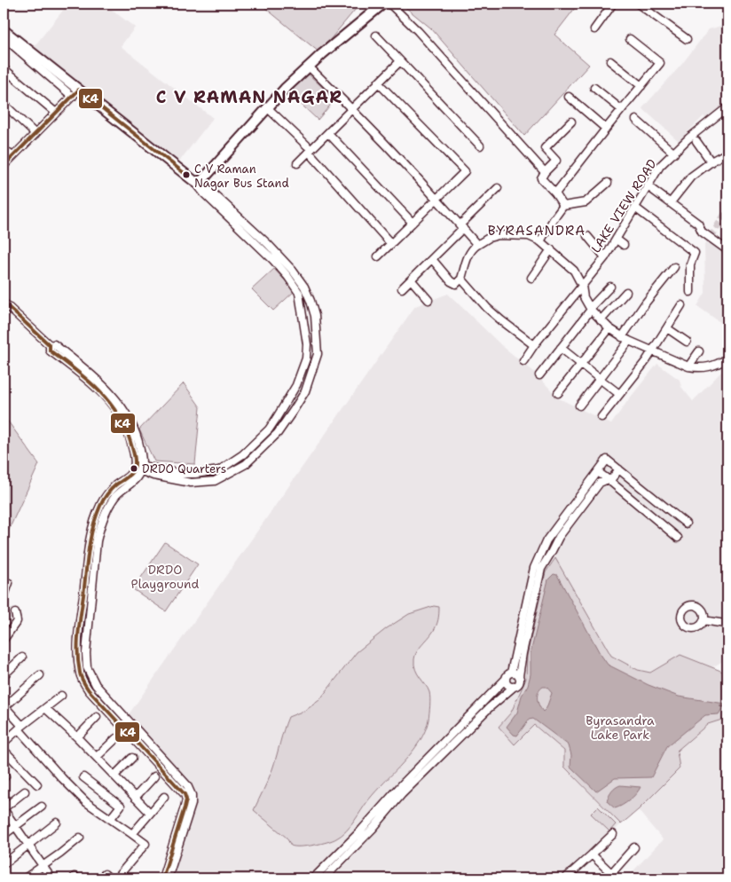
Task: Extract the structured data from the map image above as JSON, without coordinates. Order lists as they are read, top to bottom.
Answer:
{
  "streets": {
    "street": ["LAKE VIEW ROAD"]
  },
  "districts": ["C V RAMAN NAGAR", "BYRASANDRA"],
  "parks": ["DRDO Playground", "Byrasandra Lake Park"],
  "places": ["C V Raman Nagar Bus Stand", "DRDO Quarters"],
  "lines": ["transit line K4"]
}
